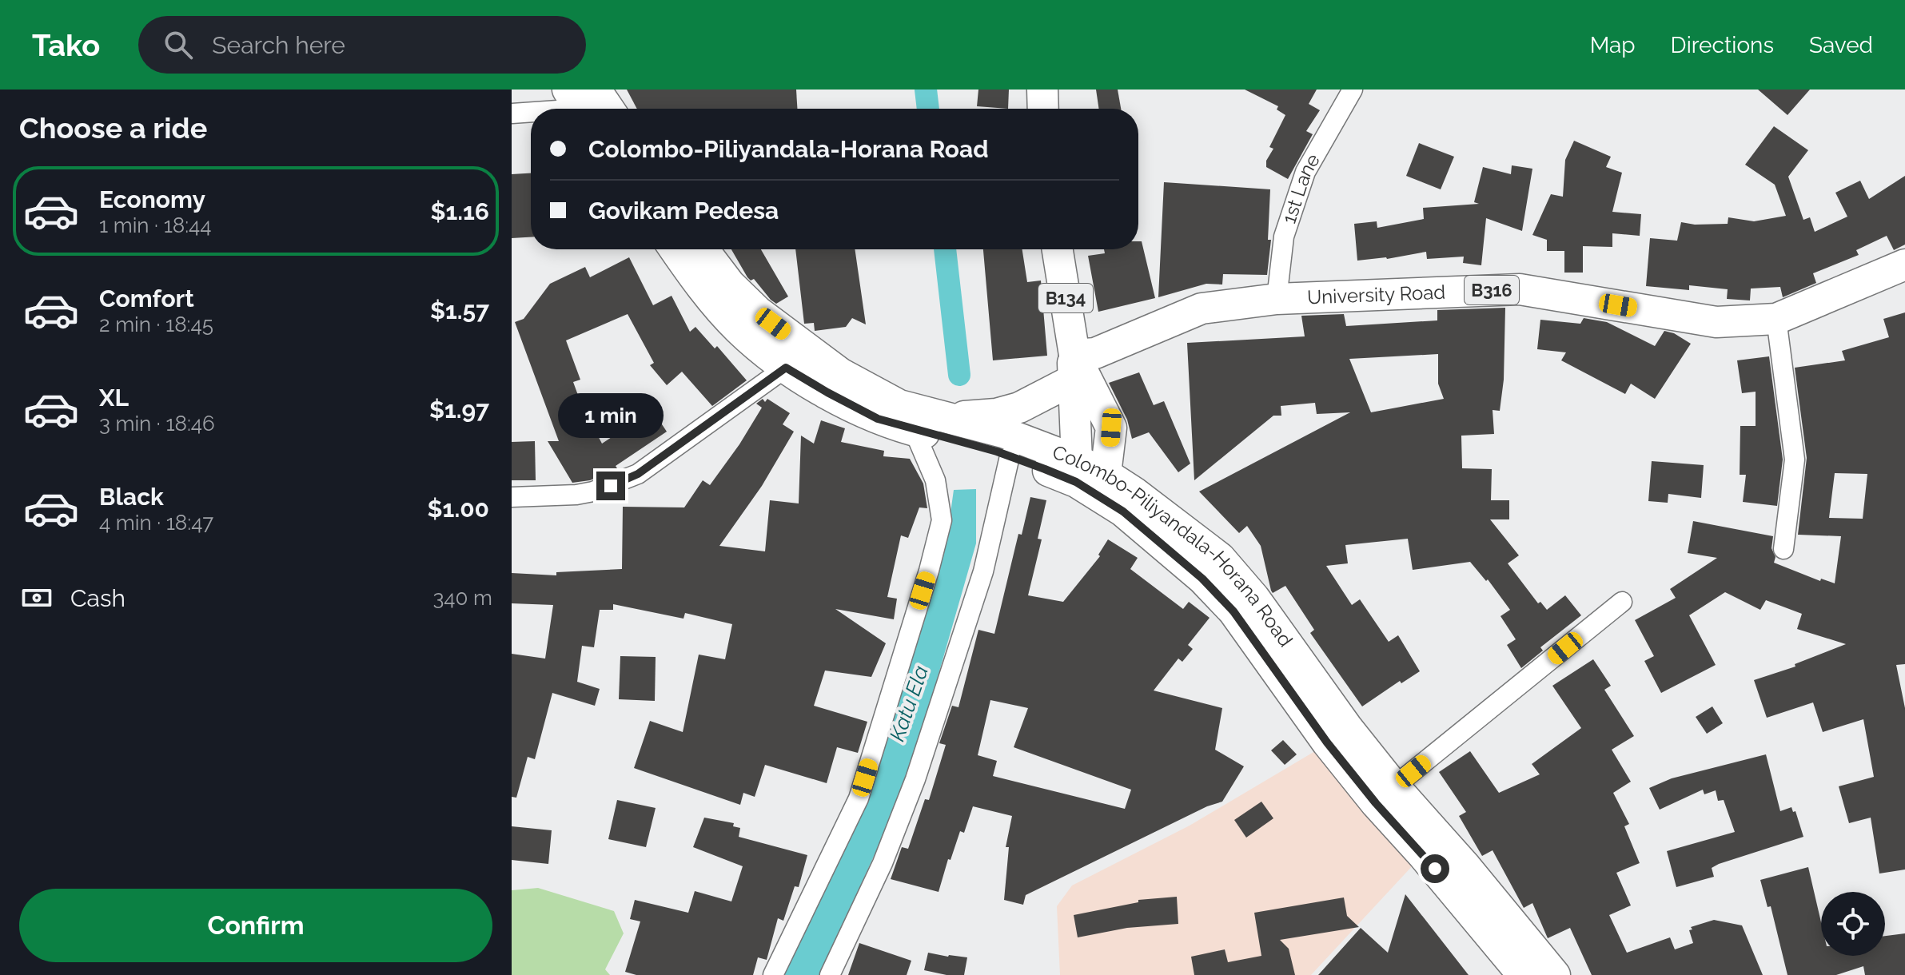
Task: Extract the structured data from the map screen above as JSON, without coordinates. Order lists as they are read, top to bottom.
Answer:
{
  "streets": {
    "main road": [
      "B316",
      "University Road",
      "B134",
      "Colombo-Piliyandala-Horana Road"
    ],
    "street": ["1st Lane"]
  },
  "crossings": [
    ["1st Lane", "University Road"],
    ["University Road", "B134"],
    ["University Road", "Colombo-Piliyandala-Horana Road"],
    ["B134", "Colombo-Piliyandala-Horana Road"]
  ],
  "water": ["Katu Ela"],
  "page": {
    "header": "Tako",
    "search": "Search here",
    "nav": ["Map", "Directions", "Saved"],
    "heading": "Choose a ride",
    "banner": ["Colombo-Piliyandala-Horana Road", "Govikam Pedesa"],
    "list": [
      {
        "name": "Economy",
        "note": "1 min · 18:44",
        "value": "$1.16"
      },
      {
        "name": "Comfort",
        "note": "2 min · 18:45",
        "value": "$1.57"
      },
      {
        "name": "XL",
        "note": "3 min · 18:46",
        "value": "$1.97"
      },
      {
        "name": "Black",
        "note": "4 min · 18:47",
        "value": "$1.00"
      }
    ],
    "bubble": "1 min",
    "pay": ["Cash", "340 m"],
    "buttons": "Confirm"
  }
}
